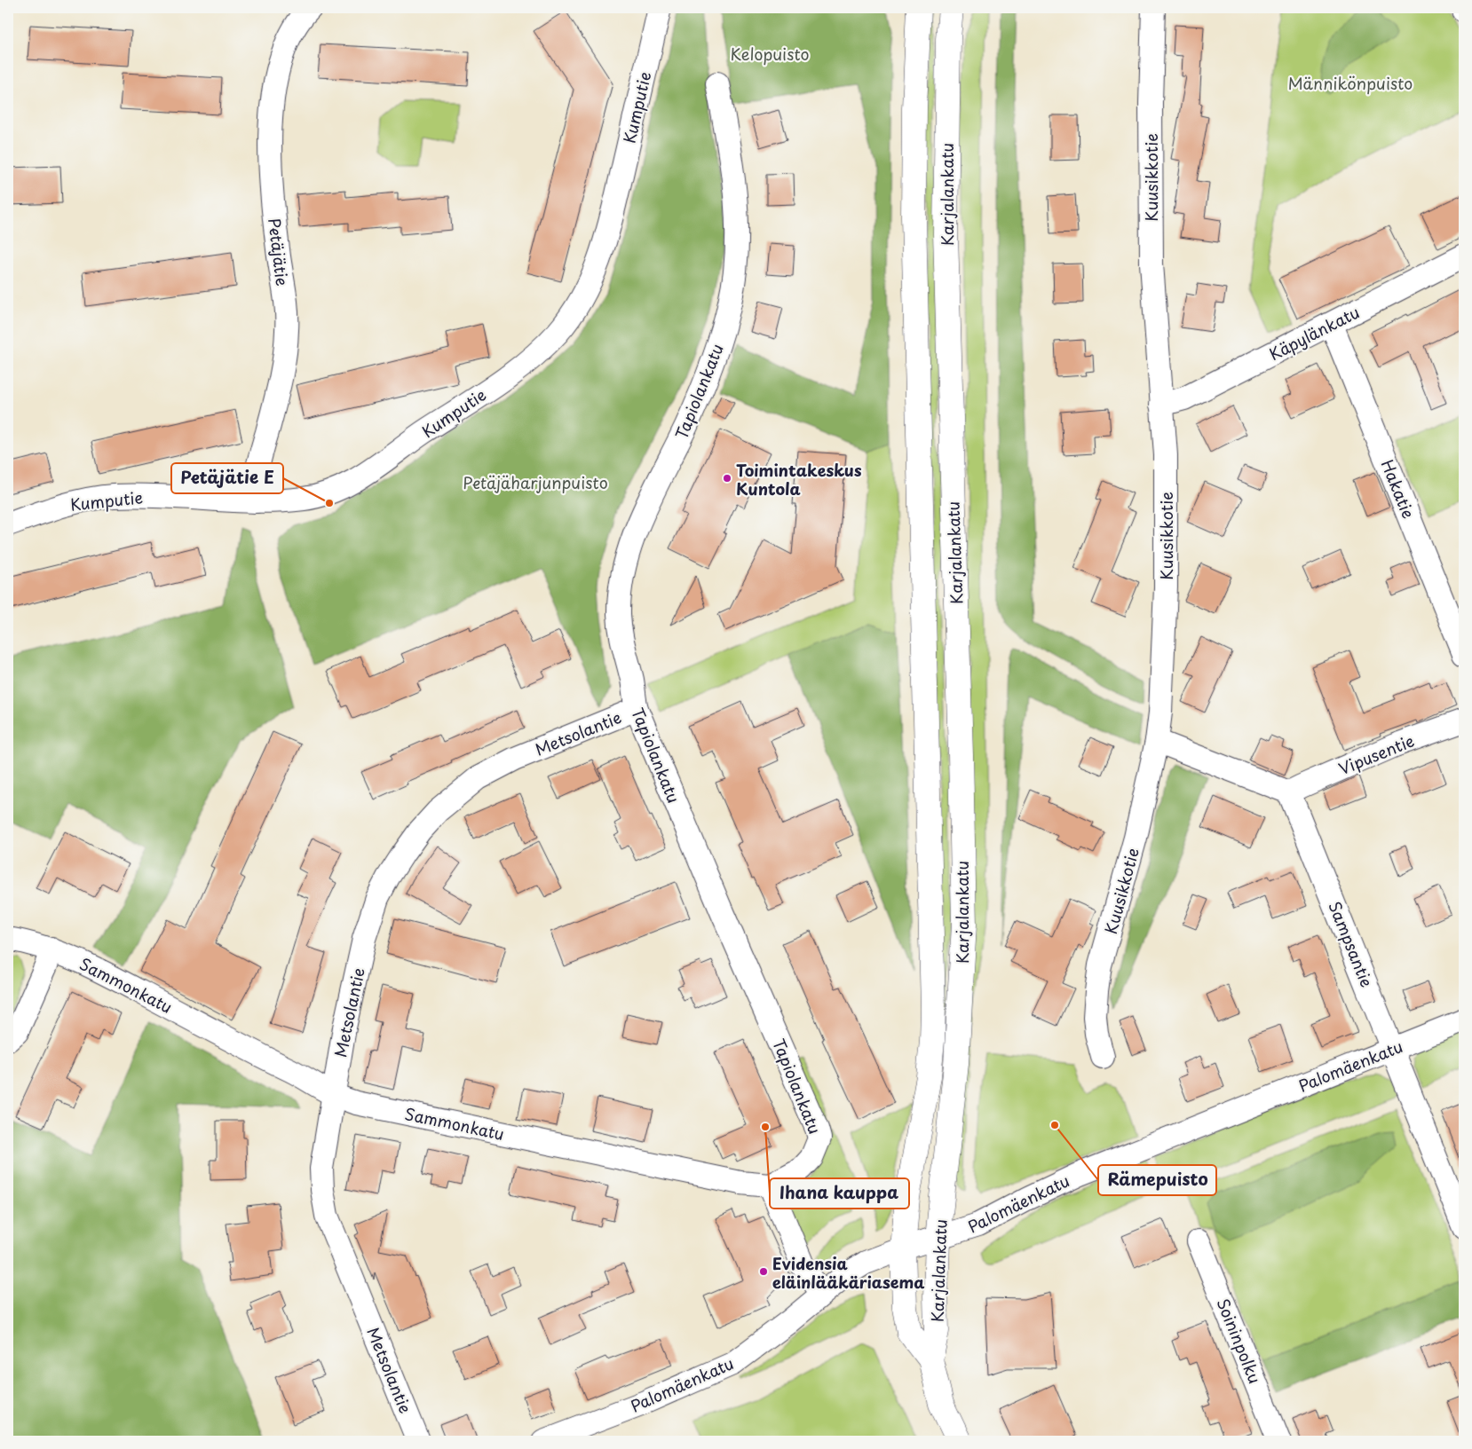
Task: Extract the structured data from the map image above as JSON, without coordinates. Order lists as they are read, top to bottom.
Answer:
{
  "streets": {
    "main road": ["Karjalankatu"],
    "street": [
      "Kumputie",
      "Kuusikkotie",
      "Petäjätie",
      "Käpylänkatu",
      "Tapiolankatu",
      "Hakatie",
      "Metsolantie",
      "Vipusentie",
      "Sampsantie",
      "Sammonkatu",
      "Palomäenkatu",
      "Soininpolku"
    ]
  },
  "crossings": [
    ["Kumputie", "Petäjätie"],
    ["Kuusikkotie", "Käpylänkatu"],
    ["Karjalankatu", "Palomäenkatu"],
    ["Käpylänkatu", "Hakatie"],
    ["Tapiolankatu", "Metsolantie"],
    ["Tapiolankatu", "Sammonkatu"],
    ["Metsolantie", "Sammonkatu"],
    ["Vipusentie", "Sampsantie"],
    ["Sampsantie", "Palomäenkatu"]
  ],
  "parks": ["Kelopuisto", "Männikönpuisto", "Petäjäharjunpuisto"],
  "places": [
    "Toimintakeskus Kuntola",
    "Petäjätie E",
    "Rämepuisto",
    "Ihana kauppa",
    "Evidensia eläinlääkäriasema"
  ]
}
